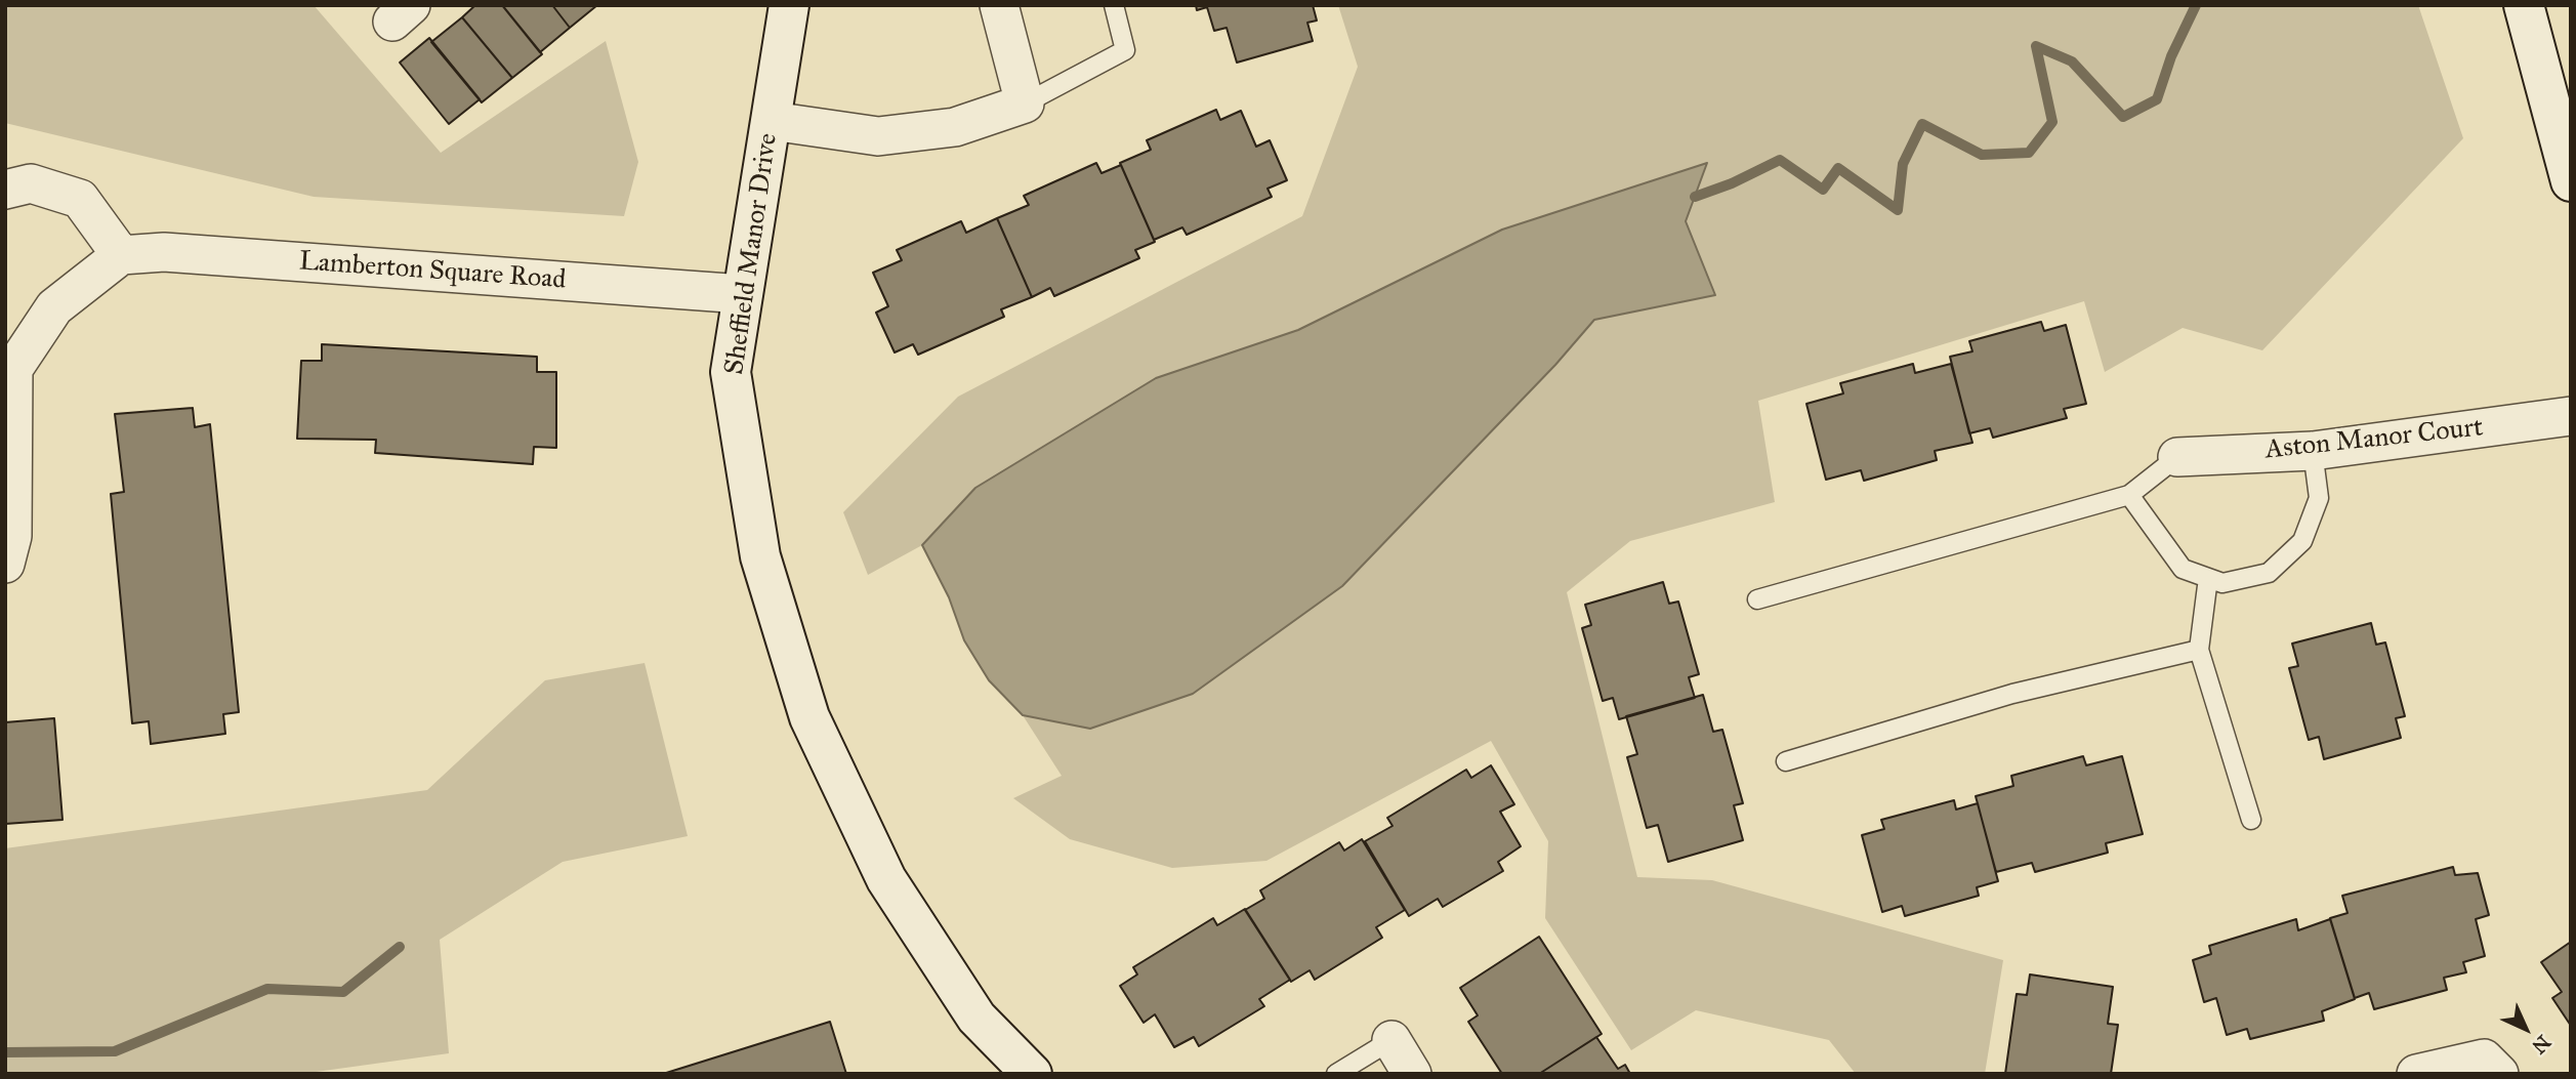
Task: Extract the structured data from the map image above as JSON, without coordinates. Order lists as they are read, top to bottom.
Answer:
{
  "streets": {
    "street": ["Sheffield Manor Drive", "Lamberton Square Road", "Aston Manor Court"]
  },
  "crossings": [
    ["Sheffield Manor Drive", "Lamberton Square Road"]
  ],
  "north": "bottom right"
}
